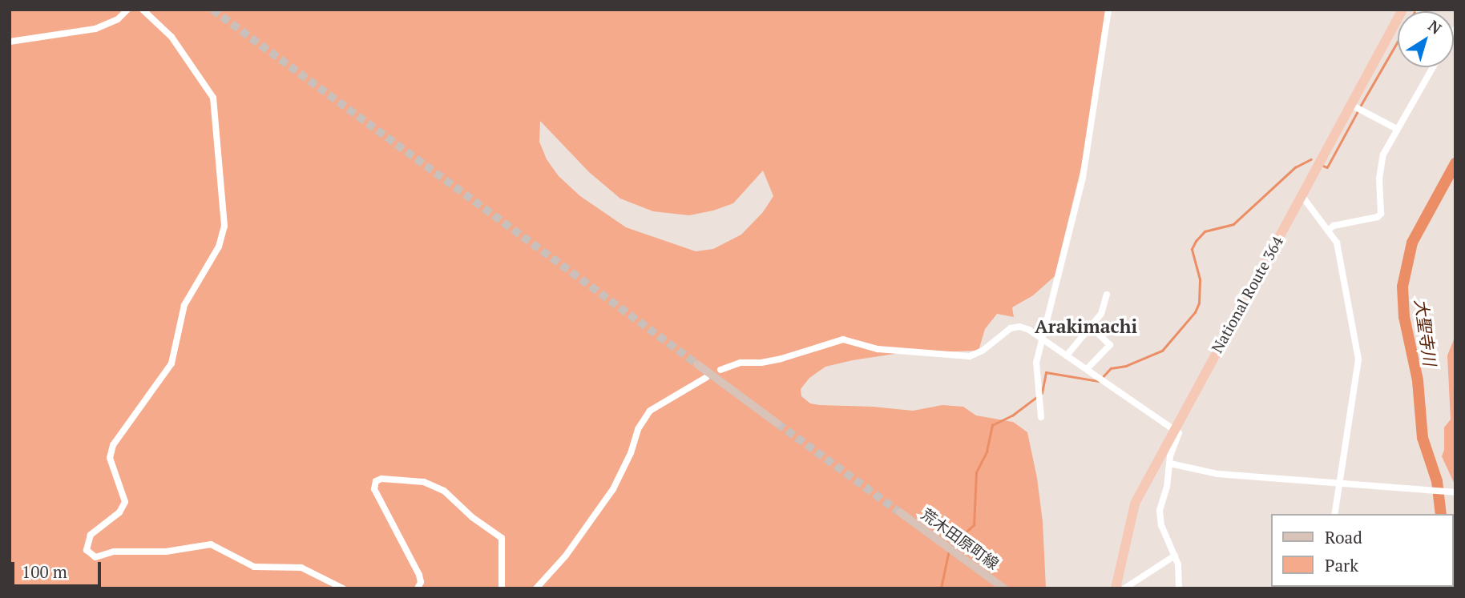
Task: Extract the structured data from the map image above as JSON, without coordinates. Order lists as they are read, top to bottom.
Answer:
{
  "streets": {
    "highway": ["National Route 364"],
    "main road": ["荒木田原町線"]
  },
  "districts": ["Arakimachi"],
  "water": ["大聖寺川"],
  "legend": ["Road", "Park"],
  "scale_bar": "100 m",
  "north": "top right"
}
